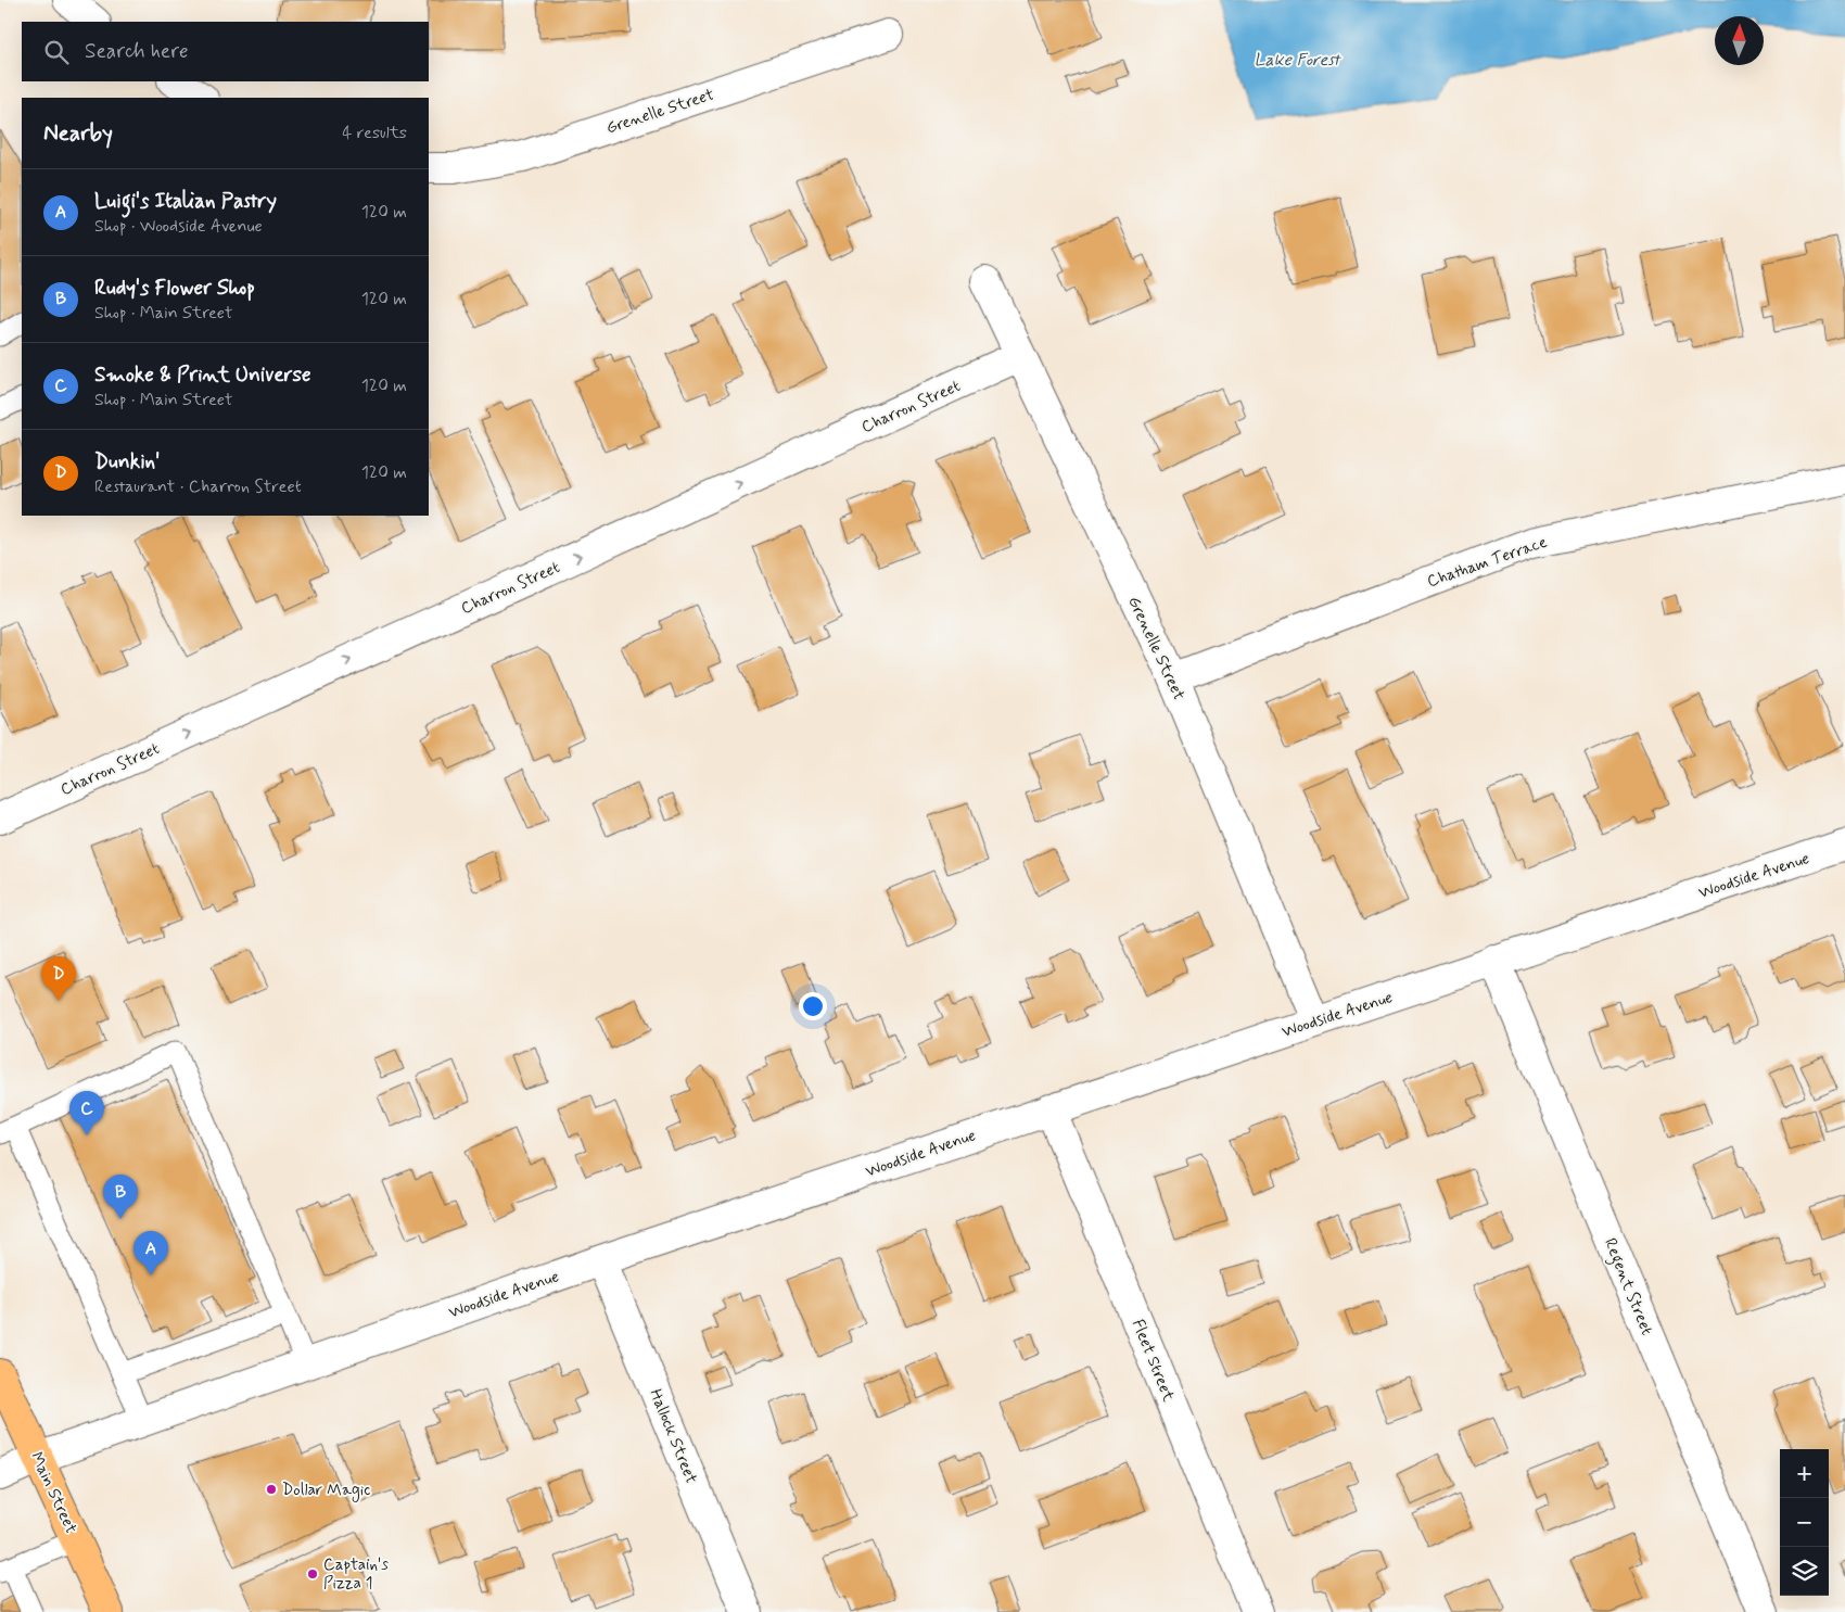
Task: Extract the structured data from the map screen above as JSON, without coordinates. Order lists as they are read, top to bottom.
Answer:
{
  "streets": {
    "main road": ["Main Street"],
    "street": [
      "Grenelle Street",
      "Charron Street",
      "Chatham Terrace",
      "Woodside Avenue",
      "Regent Street",
      "Fleet Street",
      "Hallock Street"
    ]
  },
  "crossings": [
    ["Grenelle Street", "Charron Street"],
    ["Grenelle Street", "Chatham Terrace"],
    ["Grenelle Street", "Woodside Avenue"],
    ["Woodside Avenue", "Regent Street"],
    ["Woodside Avenue", "Fleet Street"],
    ["Woodside Avenue", "Hallock Street"],
    ["Woodside Avenue", "Main Street"]
  ],
  "one_way": ["Charron Street"],
  "water": ["Lake Forest"],
  "places": ["Dollar Magic", "Captain's Pizza 1"],
  "north": "top",
  "page": {
    "search": "Search here",
    "heading": ["Nearby", "4 results"],
    "list": [
      {
        "mark": "A",
        "name": "Luigi's Italian Pastry",
        "note": "Shop · Woodside Avenue",
        "value": "120 m"
      },
      {
        "mark": "B",
        "name": "Rudy's Flower Shop",
        "note": "Shop · Main Street",
        "value": "120 m"
      },
      {
        "mark": "C",
        "name": "Smoke & Print Universe",
        "note": "Shop · Main Street",
        "value": "120 m"
      },
      {
        "mark": "D",
        "name": "Dunkin'",
        "note": "Restaurant · Charron Street",
        "value": "120 m"
      }
    ],
    "pins": [
      "D",
      "C",
      "B",
      "A"
    ],
    "map_buttons": ["+", "−"]
  }
}
